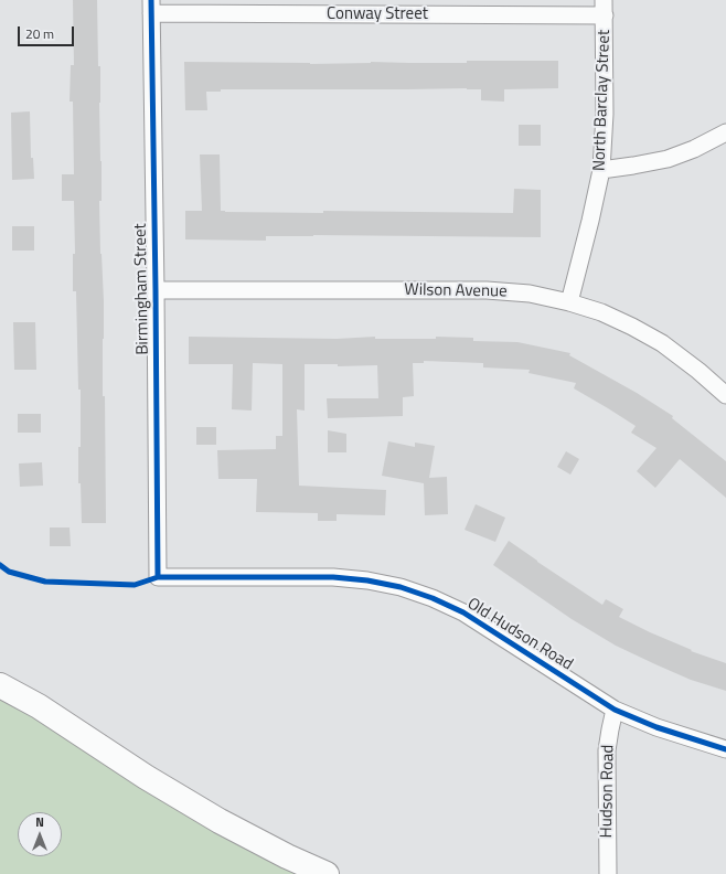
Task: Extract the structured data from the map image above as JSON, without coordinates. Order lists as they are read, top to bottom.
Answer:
{
  "streets": {
    "street": [
      "Conway Street",
      "North Barclay Street",
      "Birmingham Street",
      "Wilson Avenue",
      "Old Hudson Road",
      "Hudson Road"
    ]
  },
  "crossings": [
    ["Conway Street", "North Barclay Street"],
    ["Conway Street", "Birmingham Street"],
    ["North Barclay Street", "Wilson Avenue"],
    ["Birmingham Street", "Wilson Avenue"],
    ["Birmingham Street", "Old Hudson Road"],
    ["Old Hudson Road", "Hudson Road"]
  ],
  "scale_bar": "20 m",
  "north": "top"
}
